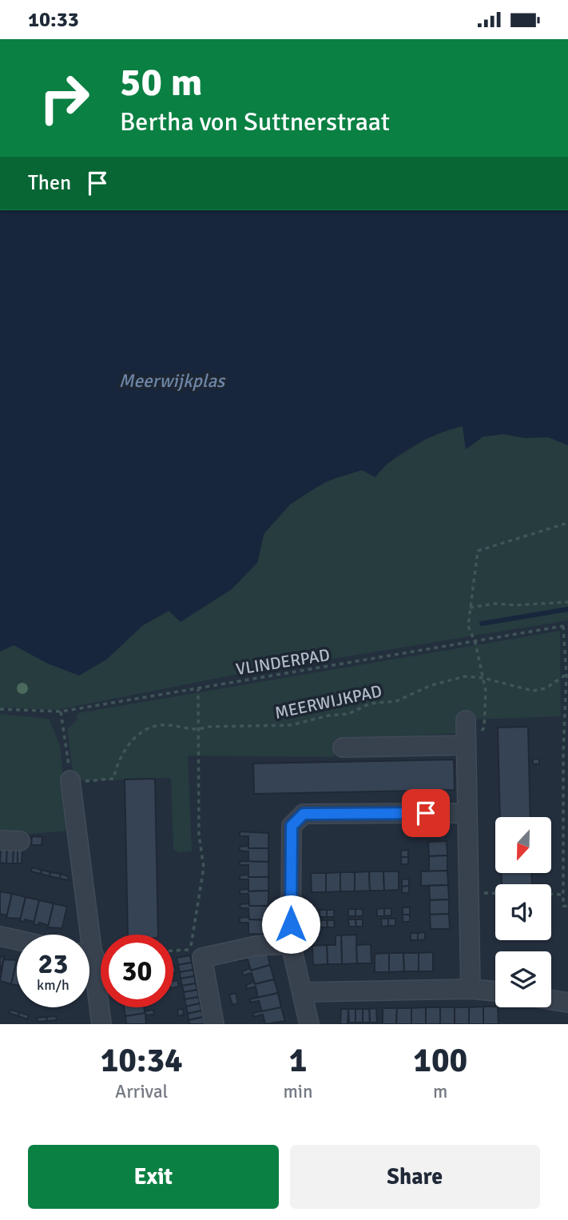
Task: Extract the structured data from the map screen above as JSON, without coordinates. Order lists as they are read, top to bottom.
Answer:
{
  "streets": {
    "path": ["VLINDERPAD", "MEERWIJKPAD"]
  },
  "water": ["Meerwijkplas"],
  "north": "bottom",
  "page": {
    "status": "10:33",
    "turn": ["50 m", "Bertha von Suttnerstraat"],
    "then": "Then",
    "speed": "23 km/h",
    "limit": "30",
    "eta": [
      "10:34",
      "Arrival",
      "1",
      "min",
      "100",
      "m"
    ],
    "buttons": ["Exit", "Share"]
  }
}
